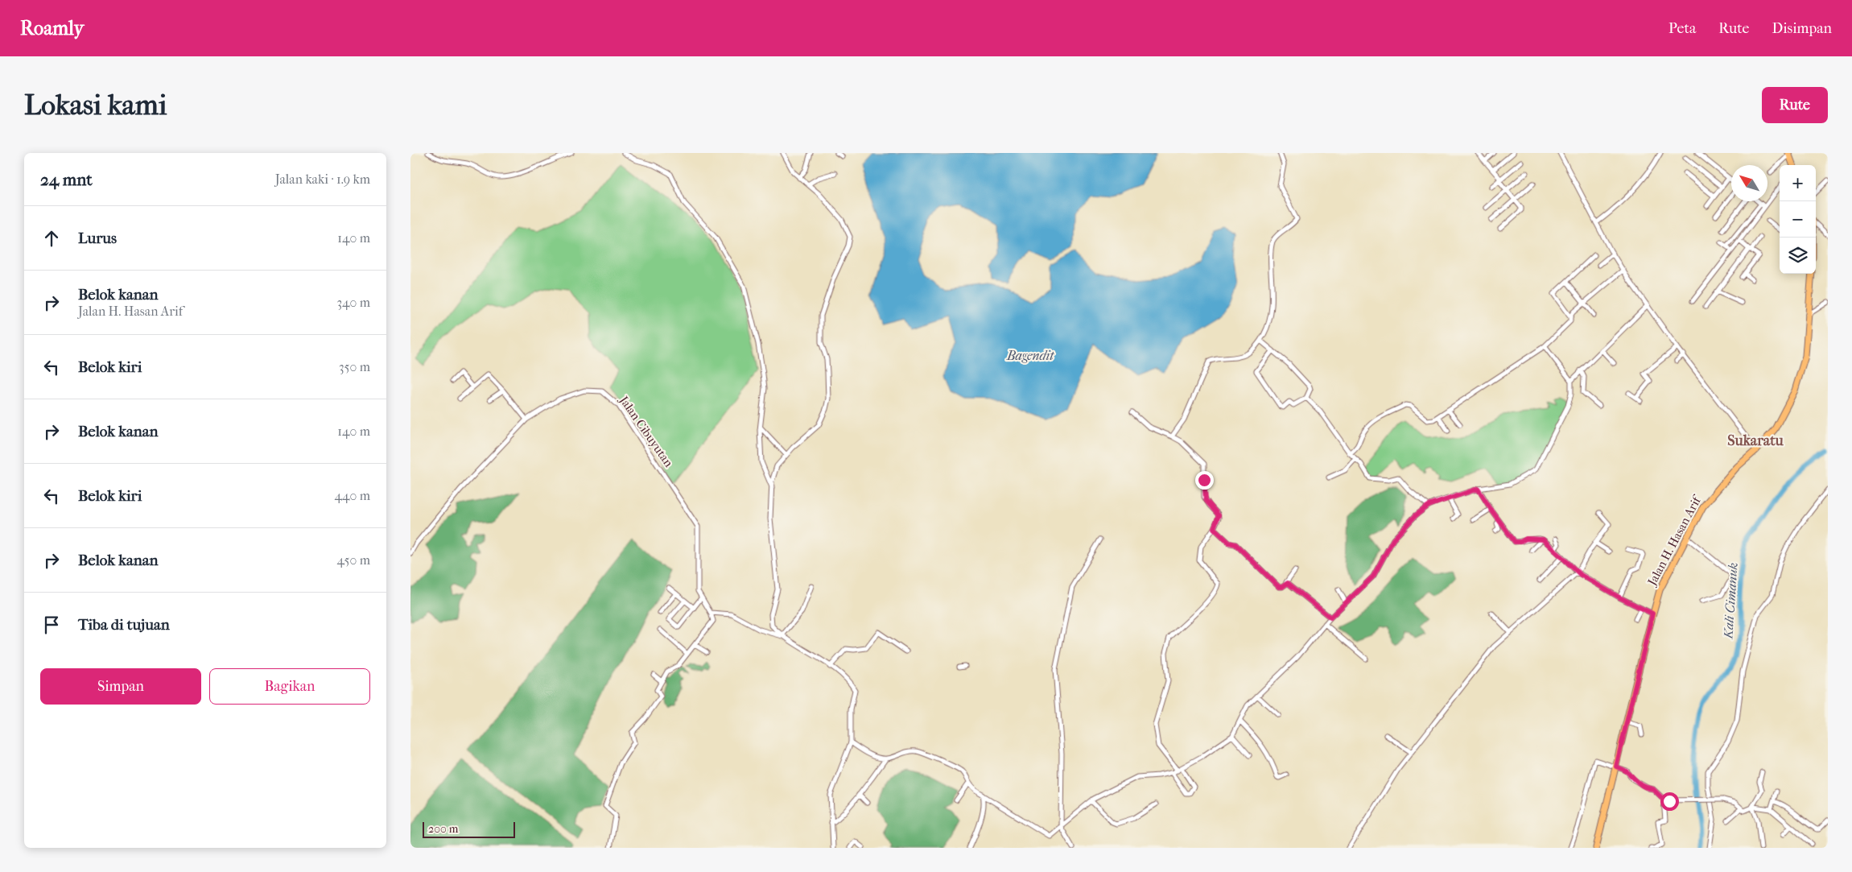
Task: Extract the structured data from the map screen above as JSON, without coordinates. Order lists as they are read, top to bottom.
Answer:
{
  "streets": {
    "main road": ["Jalan H. Hasan Arif"],
    "street": ["Jalan Cibuyutan"]
  },
  "districts": ["Sukaratu"],
  "water": ["Bagendit", "Kali Cimanuk"],
  "scale_bar": "200 m",
  "north": "top left",
  "page": {
    "header": "Roamly",
    "nav": ["Peta", "Rute", "Disimpan"],
    "buttons": [
      "Rute",
      ["Simpan", "Bagikan"]
    ],
    "title": "Lokasi kami",
    "heading": ["24 mnt", "Jalan kaki · 1.9 km"],
    "map_buttons": ["+", "−"],
    "list": [
      ["Lurus", "140 m"],
      ["Belok kanan", "Jalan H. Hasan Arif", "340 m"],
      ["Belok kiri", "350 m"],
      ["Belok kanan", "140 m"],
      ["Belok kiri", "440 m"],
      ["Belok kanan", "450 m"],
      "Tiba di tujuan"
    ],
    "scale": "200 m"
  }
}
